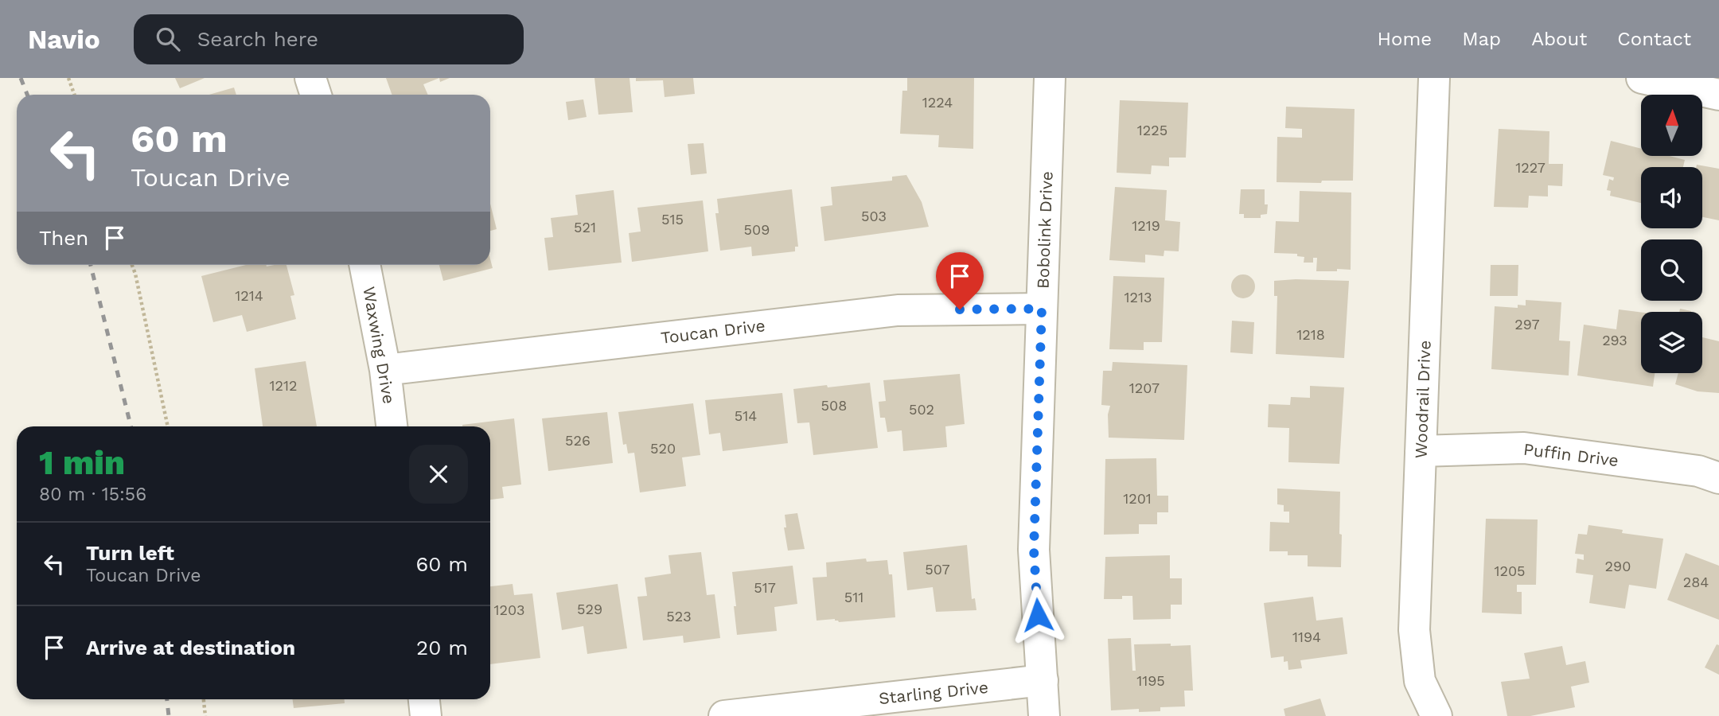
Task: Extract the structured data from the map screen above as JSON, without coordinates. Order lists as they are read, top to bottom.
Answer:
{
  "streets": {
    "street": [
      "Bobolink Drive",
      "Toucan Drive",
      "Waxwing Drive",
      "Woodrail Drive",
      "Puffin Drive",
      "Starling Drive"
    ]
  },
  "crossings": [
    ["Bobolink Drive", "Toucan Drive"],
    ["Bobolink Drive", "Starling Drive"],
    ["Toucan Drive", "Waxwing Drive"],
    ["Woodrail Drive", "Puffin Drive"]
  ],
  "house_numbers": [
    "1224",
    "1225",
    "1227",
    "503",
    "515",
    "1219",
    "521",
    "509",
    "1214",
    "1213",
    "297",
    "1218",
    "293",
    "1212",
    "1207",
    "508",
    "502",
    "514",
    "526",
    "520",
    "1201",
    "290",
    "507",
    "1205",
    "284",
    "517",
    "511",
    "529",
    "1203",
    "523",
    "1194",
    "1195"
  ],
  "north": "top",
  "page": {
    "header": "Navio",
    "search": "Search here",
    "nav": [
      "Home",
      "Map",
      "About",
      "Contact"
    ],
    "turn": ["60 m", "Toucan Drive"],
    "then": "Then",
    "heading": ["1 min", "80 m · 15:56"],
    "list": [
      {
        "name": "Turn left",
        "note": "Toucan Drive",
        "value": "60 m"
      },
      {
        "name": "Arrive at destination",
        "value": "20 m"
      }
    ]
  }
}
